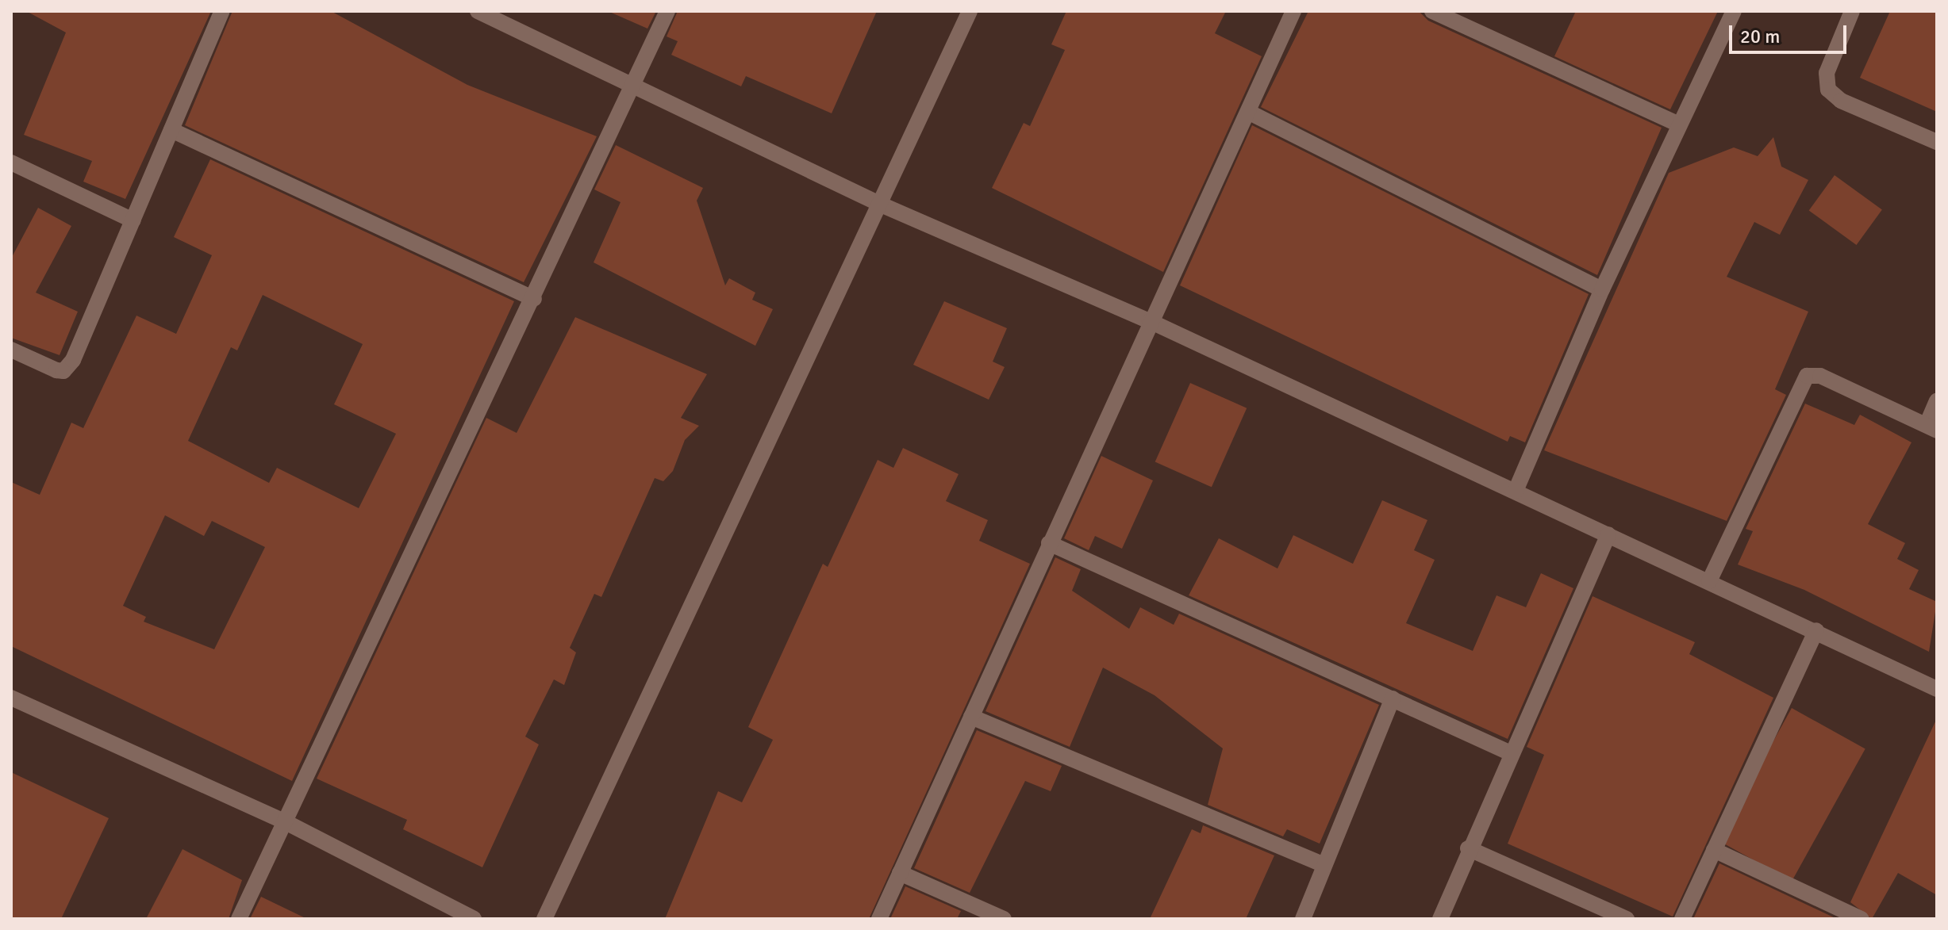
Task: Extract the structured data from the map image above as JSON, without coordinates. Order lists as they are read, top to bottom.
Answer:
{
  "scale_bar": "20 m"
}
